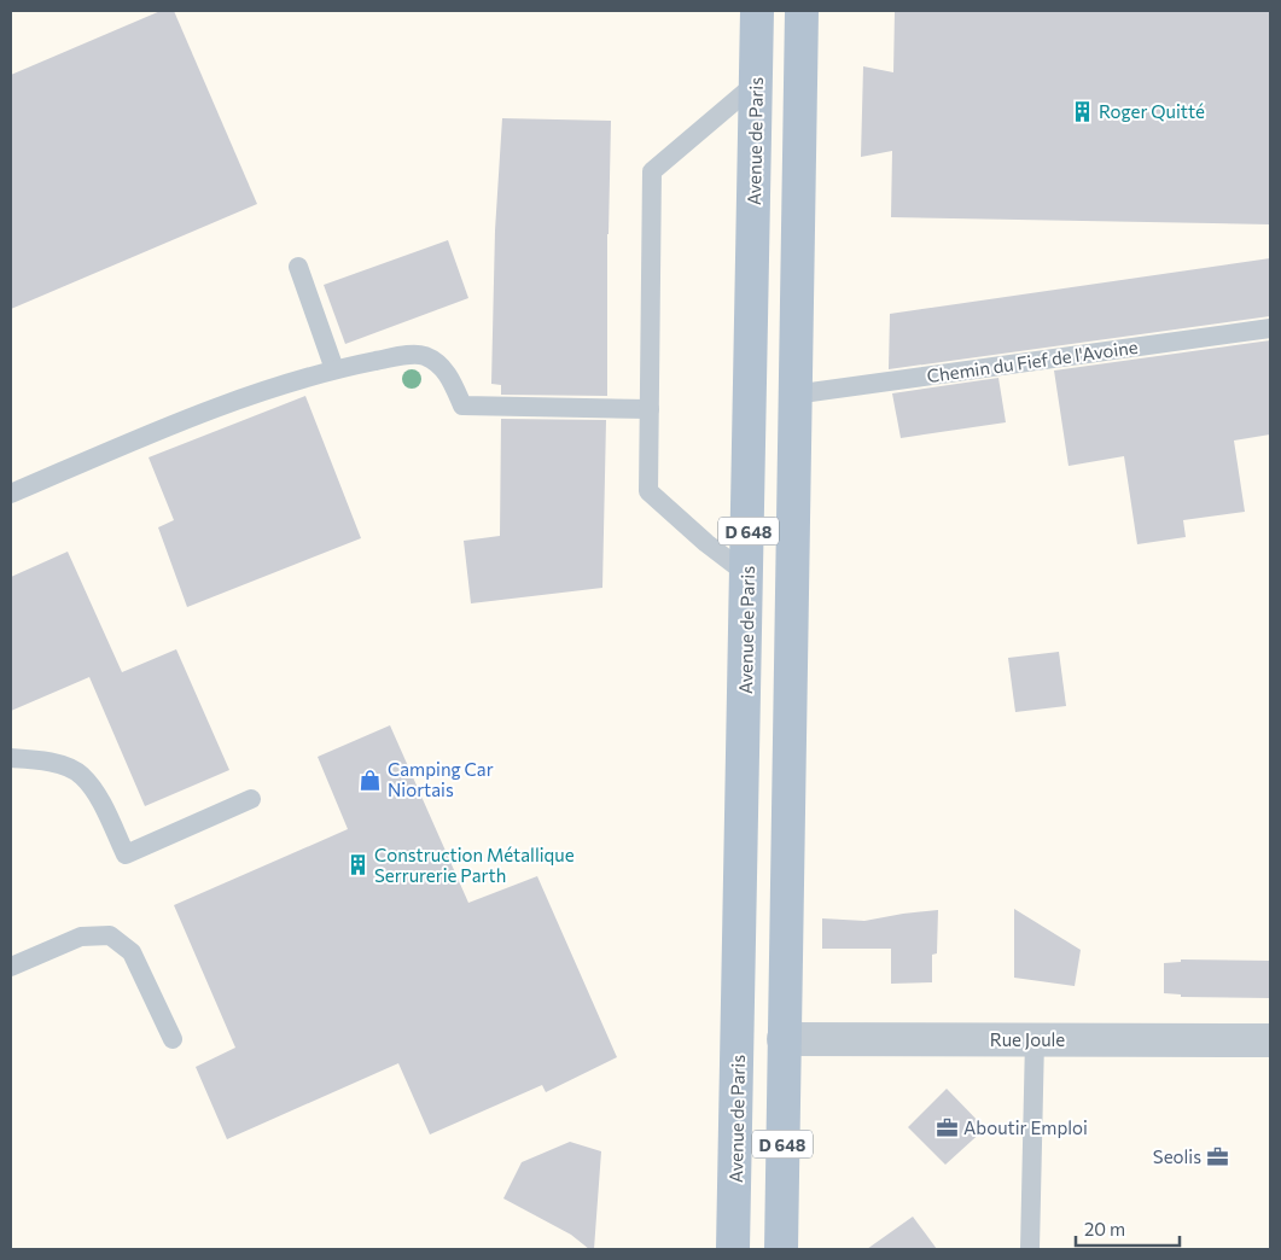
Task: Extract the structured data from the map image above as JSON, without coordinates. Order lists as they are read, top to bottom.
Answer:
{
  "streets": {
    "main road": ["Avenue de Paris", "D 648"],
    "street": ["Rue Joule"],
    "lane": ["Chemin du Fief de l'Avoine"]
  },
  "crossings": [
    ["Chemin du Fief de l'Avoine", "D 648"],
    ["D 648", "Rue Joule"]
  ],
  "places": {
    "building": ["Roger Quitté", "Construction Métallique Serrurerie Parth"],
    "shop": ["Camping Car Niortais"],
    "office": ["Aboutir Emploi", "Seolis"]
  },
  "scale_bar": "20 m"
}
